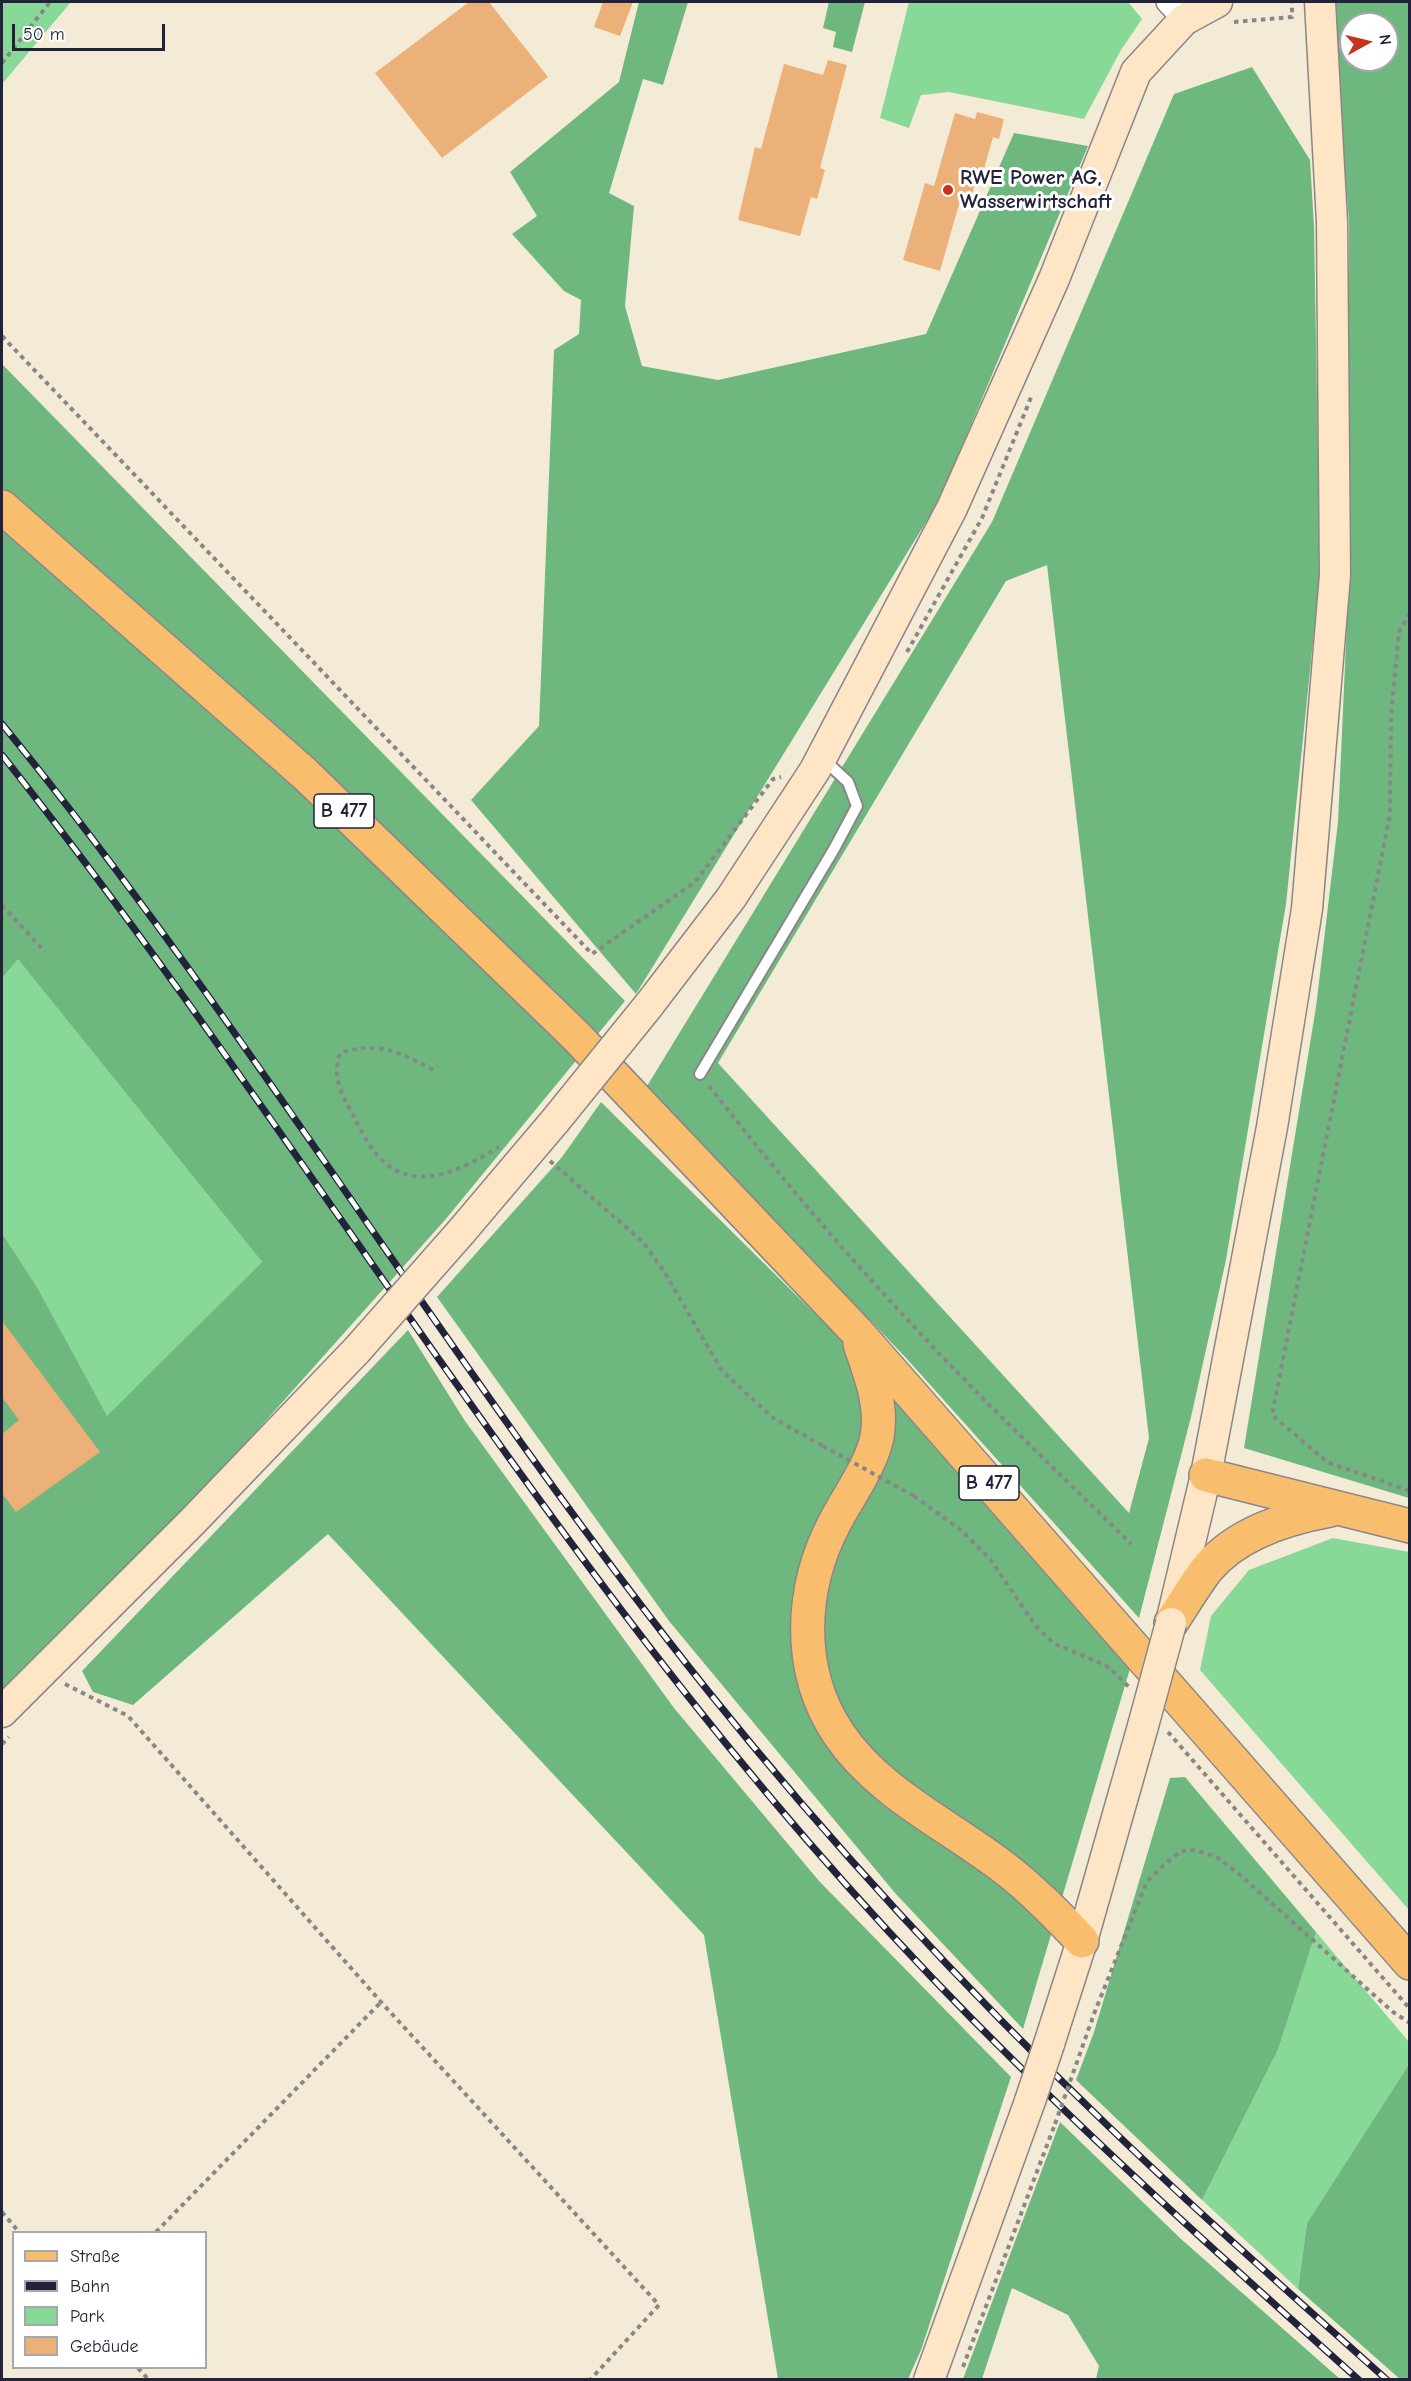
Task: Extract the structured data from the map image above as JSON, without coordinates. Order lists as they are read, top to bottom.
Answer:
{
  "streets": {
    "main road": ["B 477"]
  },
  "places": ["RWE Power AG, Wasserwirtschaft"],
  "legend": [
    "Straße",
    "Bahn",
    "Park",
    "Gebäude"
  ],
  "scale_bar": "50 m",
  "north": "right"
}
